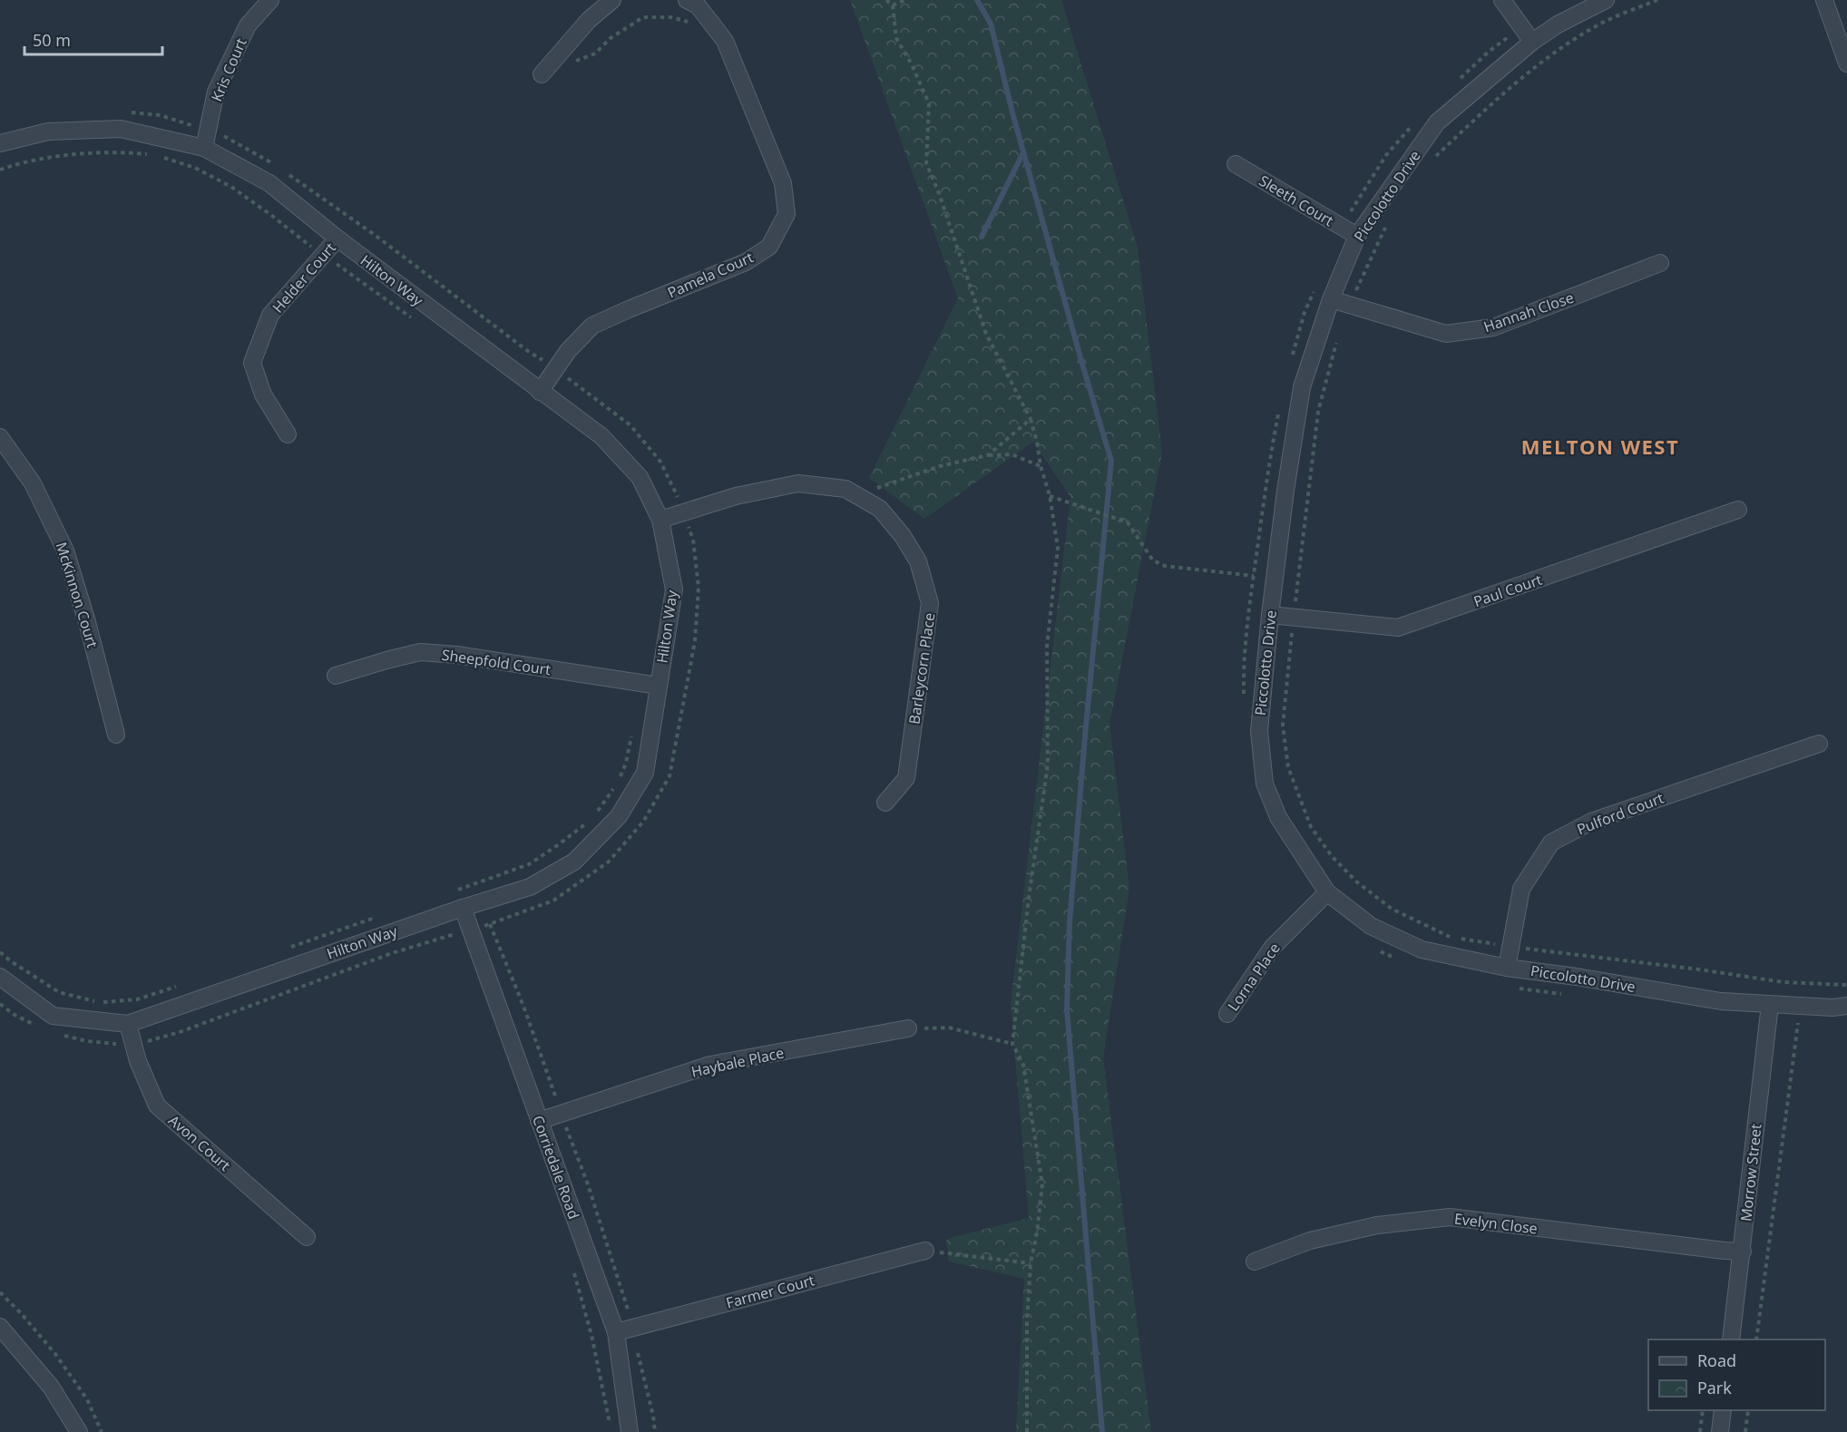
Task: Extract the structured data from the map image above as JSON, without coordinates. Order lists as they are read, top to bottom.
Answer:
{
  "streets": {
    "street": [
      "Kris Court",
      "Piccolotto Drive",
      "Sleeth Court",
      "Pamela Court",
      "Helder Court",
      "Hilton Way",
      "Hannah Close",
      "Paul Court",
      "McKinnon Court",
      "Sheepfold Court",
      "Barleycorn Place",
      "Pulford Court",
      "Lorna Place",
      "Haybale Place",
      "Avon Court",
      "Corriedale Road",
      "Morrow Street",
      "Evelyn Close",
      "Farmer Court"
    ]
  },
  "crossings": [
    ["Kris Court", "Hilton Way"],
    ["Piccolotto Drive", "Sleeth Court"],
    ["Piccolotto Drive", "Hannah Close"],
    ["Piccolotto Drive", "Paul Court"],
    ["Piccolotto Drive", "Pulford Court"],
    ["Piccolotto Drive", "Lorna Place"],
    ["Piccolotto Drive", "Morrow Street"],
    ["Pamela Court", "Hilton Way"],
    ["Helder Court", "Hilton Way"],
    ["Hilton Way", "Sheepfold Court"],
    ["Hilton Way", "Barleycorn Place"],
    ["Hilton Way", "Avon Court"],
    ["Hilton Way", "Corriedale Road"],
    ["Haybale Place", "Corriedale Road"],
    ["Corriedale Road", "Farmer Court"],
    ["Morrow Street", "Evelyn Close"]
  ],
  "districts": ["MELTON WEST"],
  "legend": ["Road", "Park"],
  "scale_bar": "50 m"
}
